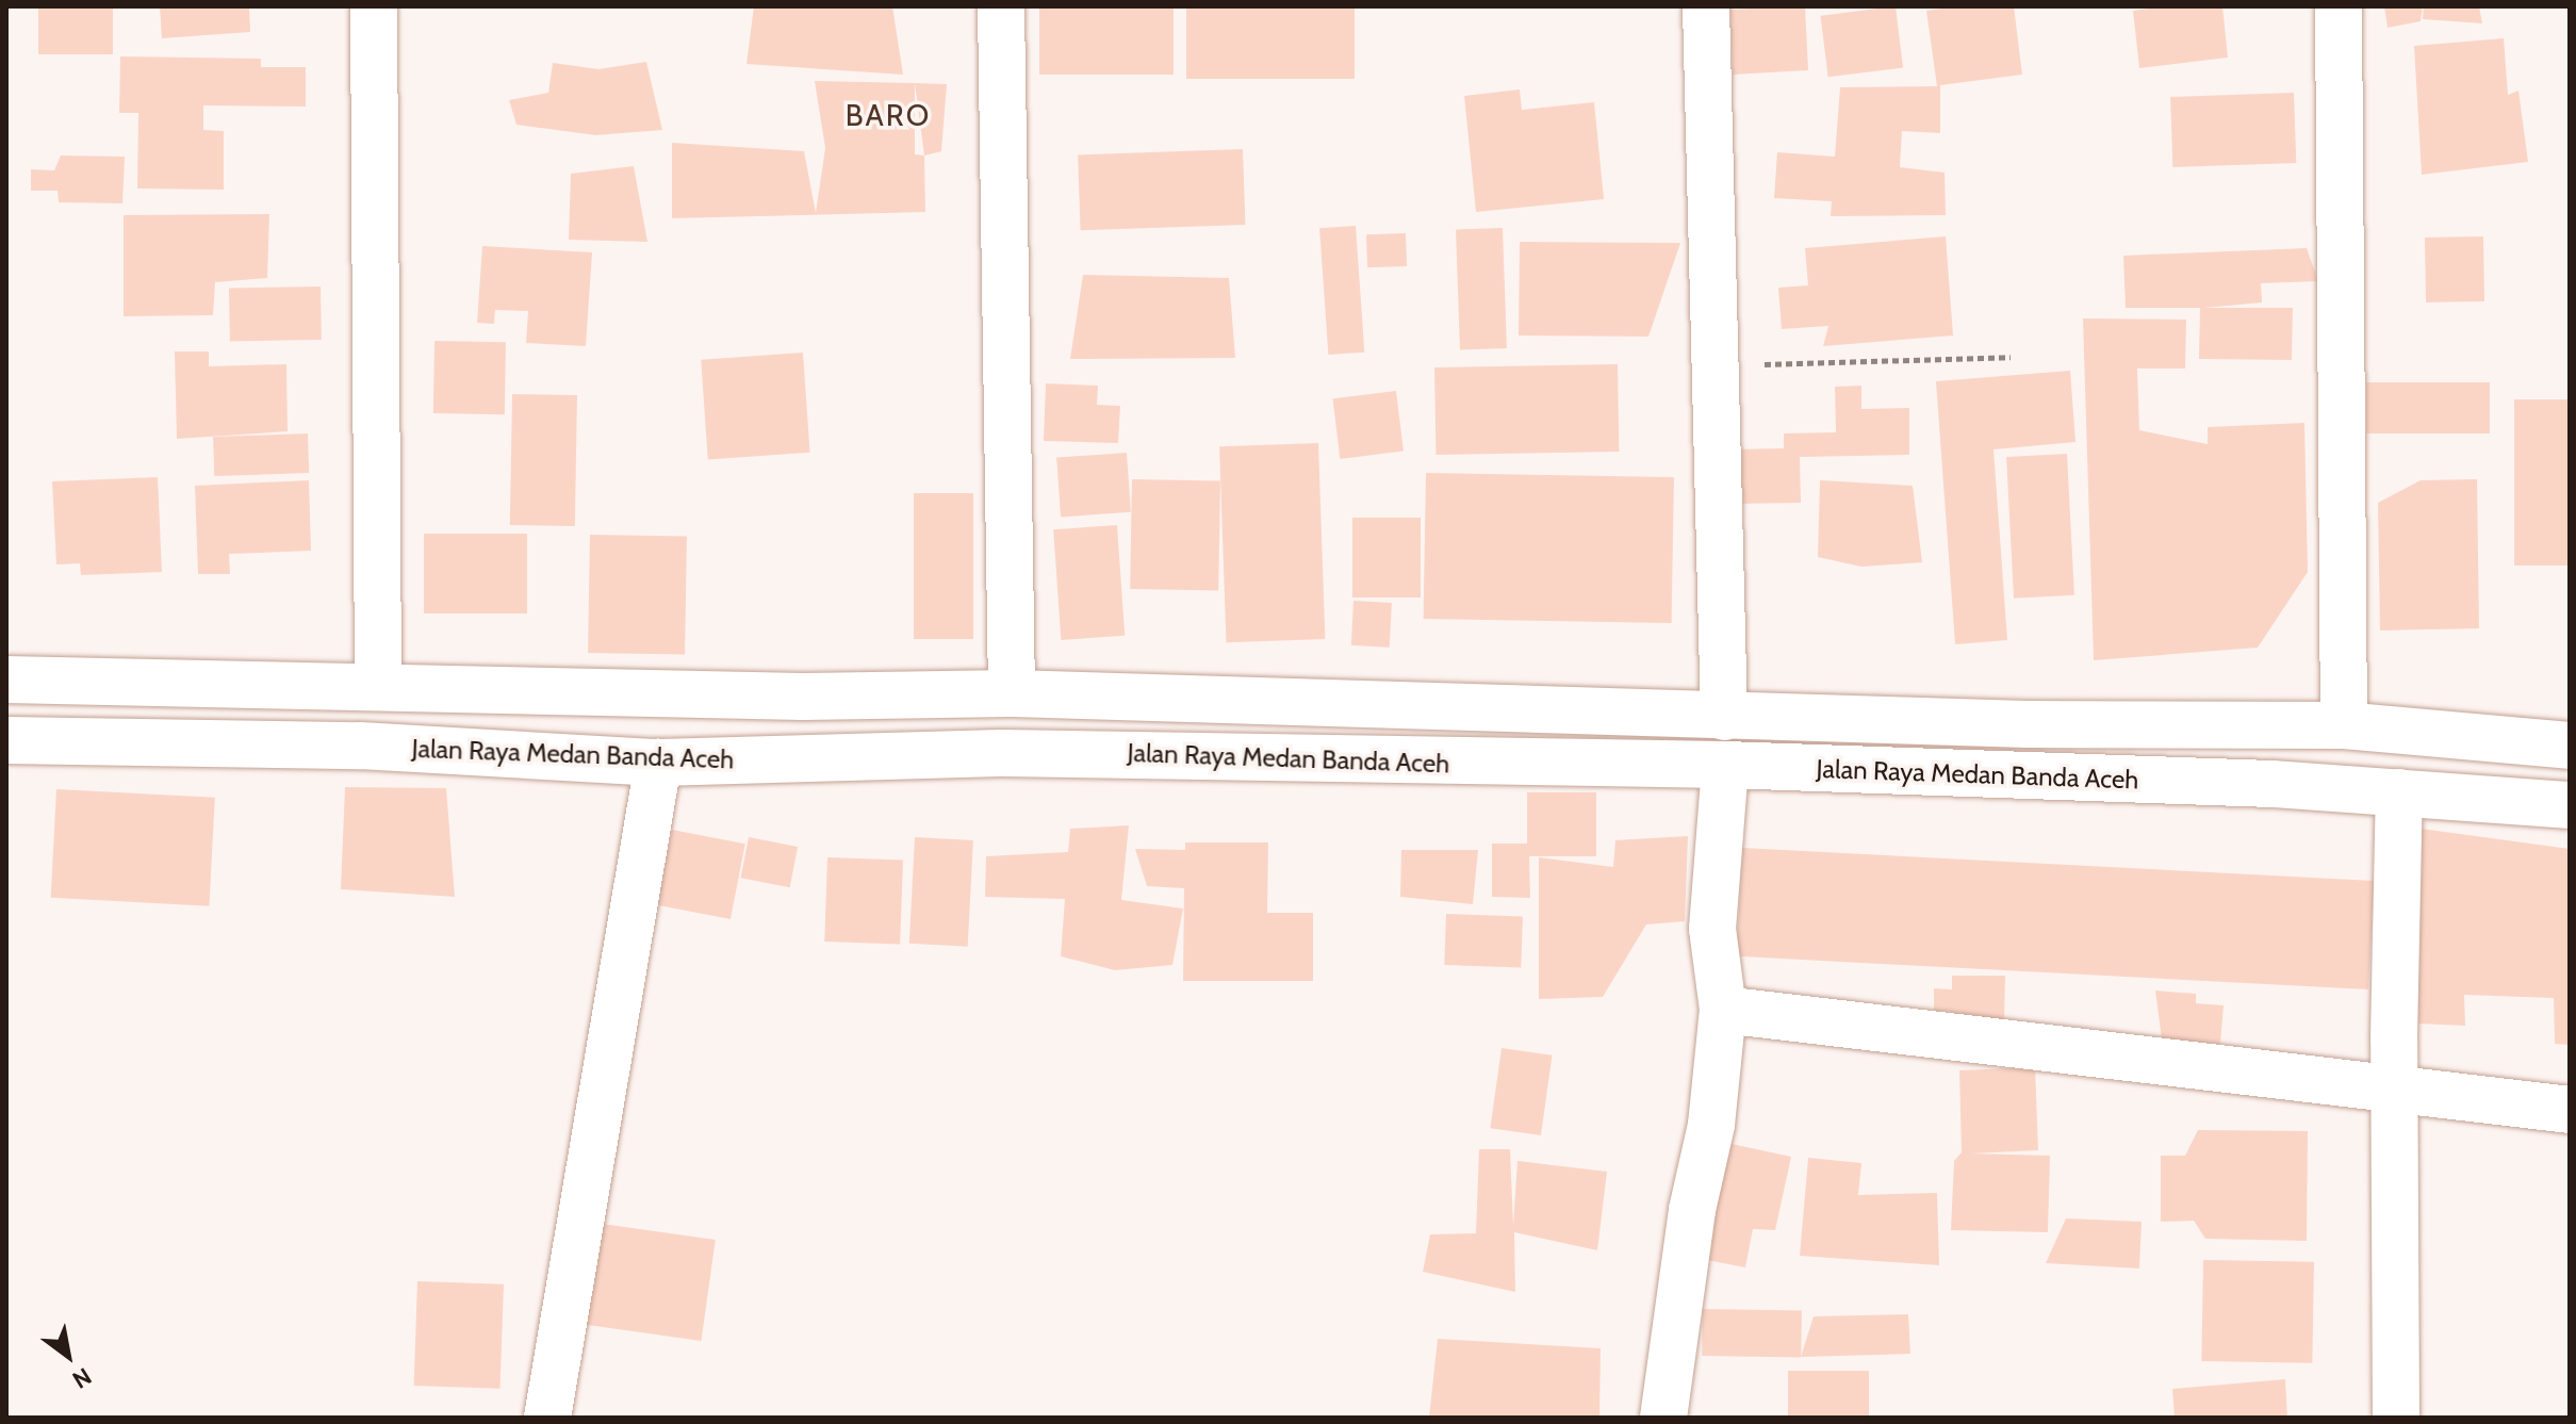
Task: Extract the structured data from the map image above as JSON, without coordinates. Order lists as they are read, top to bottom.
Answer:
{
  "streets": {
    "main road": ["Jalan Raya Medan Banda Aceh"]
  },
  "districts": ["BARO"],
  "north": "bottom right"
}
